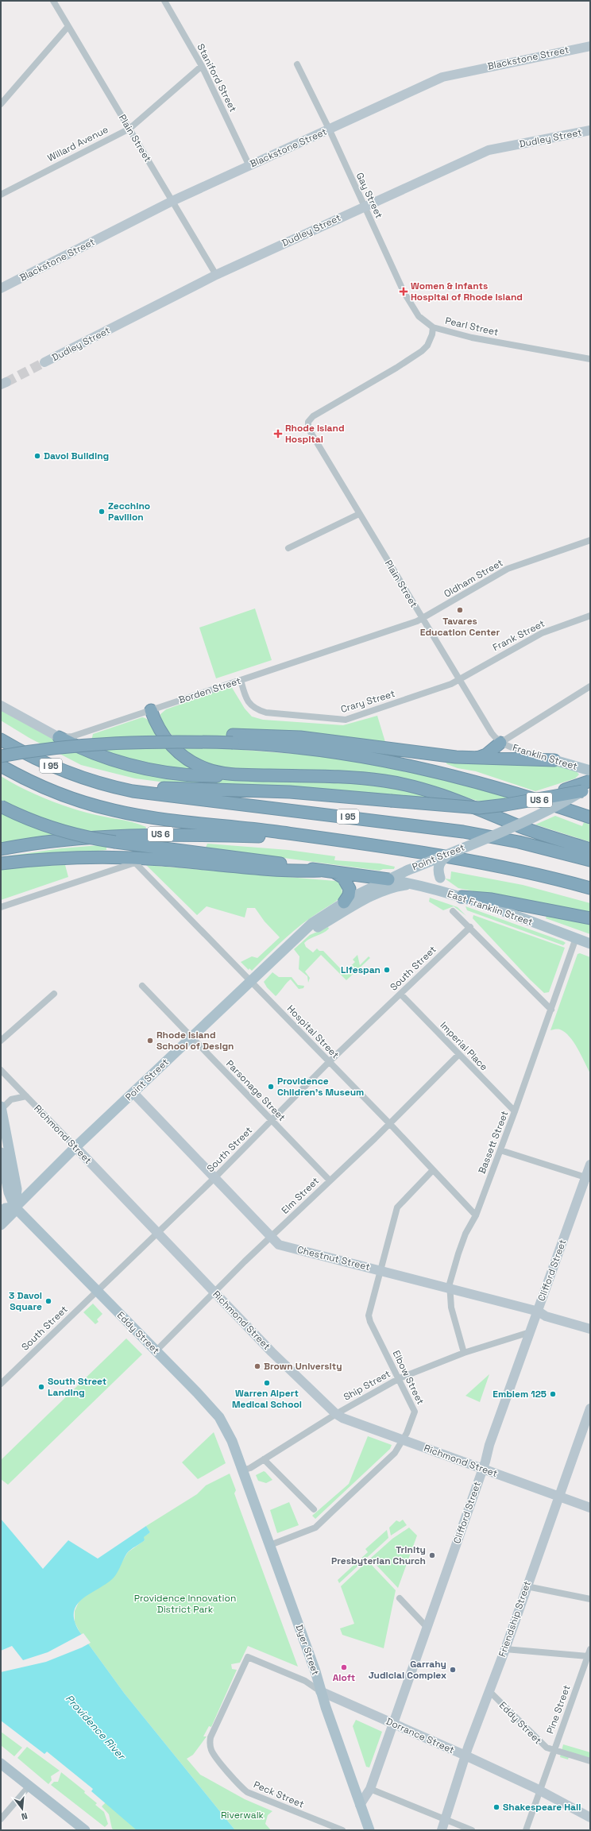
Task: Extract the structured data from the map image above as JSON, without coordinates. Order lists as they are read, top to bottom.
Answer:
{
  "streets": {
    "highway": ["I 95", "US 6"],
    "main road": [
      "Franklin Street",
      "Point Street",
      "East Franklin Street",
      "Eddy Street",
      "Dyer Street"
    ],
    "street": [
      "Blackstone Street",
      "Staniford Street",
      "Plain Street",
      "Dudley Street",
      "Willard Avenue",
      "Gay Street",
      "Pearl Street",
      "Oldham Street",
      "Frank Street",
      "Borden Street",
      "Crary Street",
      "South Street",
      "Hospital Street",
      "Imperial Place",
      "Parsonage Street",
      "Richmond Street",
      "Bassett Street",
      "Elm Street",
      "Chestnut Street",
      "Clifford Street",
      "Elbow Street",
      "Ship Street",
      "Friendship Street",
      "Pine Street",
      "Dorrance Street",
      "Peck Street"
    ]
  },
  "crossings": [
    ["Blackstone Street", "Staniford Street"],
    ["Blackstone Street", "Plain Street"],
    ["Blackstone Street", "Gay Street"],
    ["Staniford Street", "Willard Avenue"],
    ["Plain Street", "Dudley Street"],
    ["Plain Street", "Willard Avenue"],
    ["Plain Street", "Pearl Street"],
    ["Plain Street", "Oldham Street"],
    ["Plain Street", "Frank Street"],
    ["Plain Street", "Borden Street"],
    ["Plain Street", "Crary Street"],
    ["Plain Street", "Franklin Street"],
    ["Dudley Street", "Gay Street"],
    ["Gay Street", "Pearl Street"],
    ["Oldham Street", "Borden Street"],
    ["Frank Street", "Crary Street"],
    ["Borden Street", "Crary Street"],
    ["I 95", "US 6"],
    ["Point Street", "East Franklin Street"],
    ["Point Street", "Hospital Street"],
    ["Point Street", "Parsonage Street"],
    ["Point Street", "Richmond Street"],
    ["Point Street", "Chestnut Street"],
    ["Point Street", "Eddy Street"],
    ["East Franklin Street", "Bassett Street"],
    ["South Street", "Hospital Street"],
    ["South Street", "Imperial Place"],
    ["South Street", "Parsonage Street"],
    ["South Street", "Richmond Street"],
    ["South Street", "Chestnut Street"],
    ["South Street", "Eddy Street"],
    ["Hospital Street", "Bassett Street"],
    ["Hospital Street", "Elm Street"],
    ["Hospital Street", "Elbow Street"],
    ["Imperial Place", "Bassett Street"],
    ["Imperial Place", "Elm Street"],
    ["Parsonage Street", "Elm Street"],
    ["Richmond Street", "Elm Street"],
    ["Richmond Street", "Clifford Street"],
    ["Richmond Street", "Elbow Street"],
    ["Richmond Street", "Ship Street"],
    ["Richmond Street", "Friendship Street"],
    ["Bassett Street", "Chestnut Street"],
    ["Bassett Street", "Ship Street"],
    ["Elm Street", "Chestnut Street"],
    ["Elm Street", "Eddy Street"],
    ["Chestnut Street", "Clifford Street"],
    ["Chestnut Street", "Elbow Street"],
    ["Clifford Street", "Ship Street"],
    ["Clifford Street", "Dyer Street"],
    ["Clifford Street", "Dorrance Street"],
    ["Eddy Street", "Ship Street"],
    ["Eddy Street", "Friendship Street"],
    ["Eddy Street", "Dyer Street"],
    ["Eddy Street", "Pine Street"],
    ["Elbow Street", "Ship Street"],
    ["Elbow Street", "Dyer Street"],
    ["Ship Street", "Dyer Street"],
    ["Friendship Street", "Dorrance Street"],
    ["Dyer Street", "Dorrance Street"],
    ["Pine Street", "Dorrance Street"],
    ["Dorrance Street", "Peck Street"]
  ],
  "water": ["Providence River"],
  "parks": ["Providence Innovation District Park", "Riverwalk"],
  "places": {
    "health": ["Women & Infants Hospital of Rhode Island", "Rhode Island Hospital"],
    "other": [
      "Davol Building",
      "Zecchino Pavilion",
      "Tavares Education Center",
      "Lifespan",
      "Rhode Island School of Design",
      "Providence Children's Museum",
      "3 Davol Square",
      "Brown University",
      "Warren Alpert Medical School",
      "South Street Landing",
      "Emblem 125",
      "Trinity Presbyterian Church",
      "Aloft",
      "Garrahy Judicial Complex",
      "Shakespeare Hall"
    ]
  },
  "north": "bottom"
}
